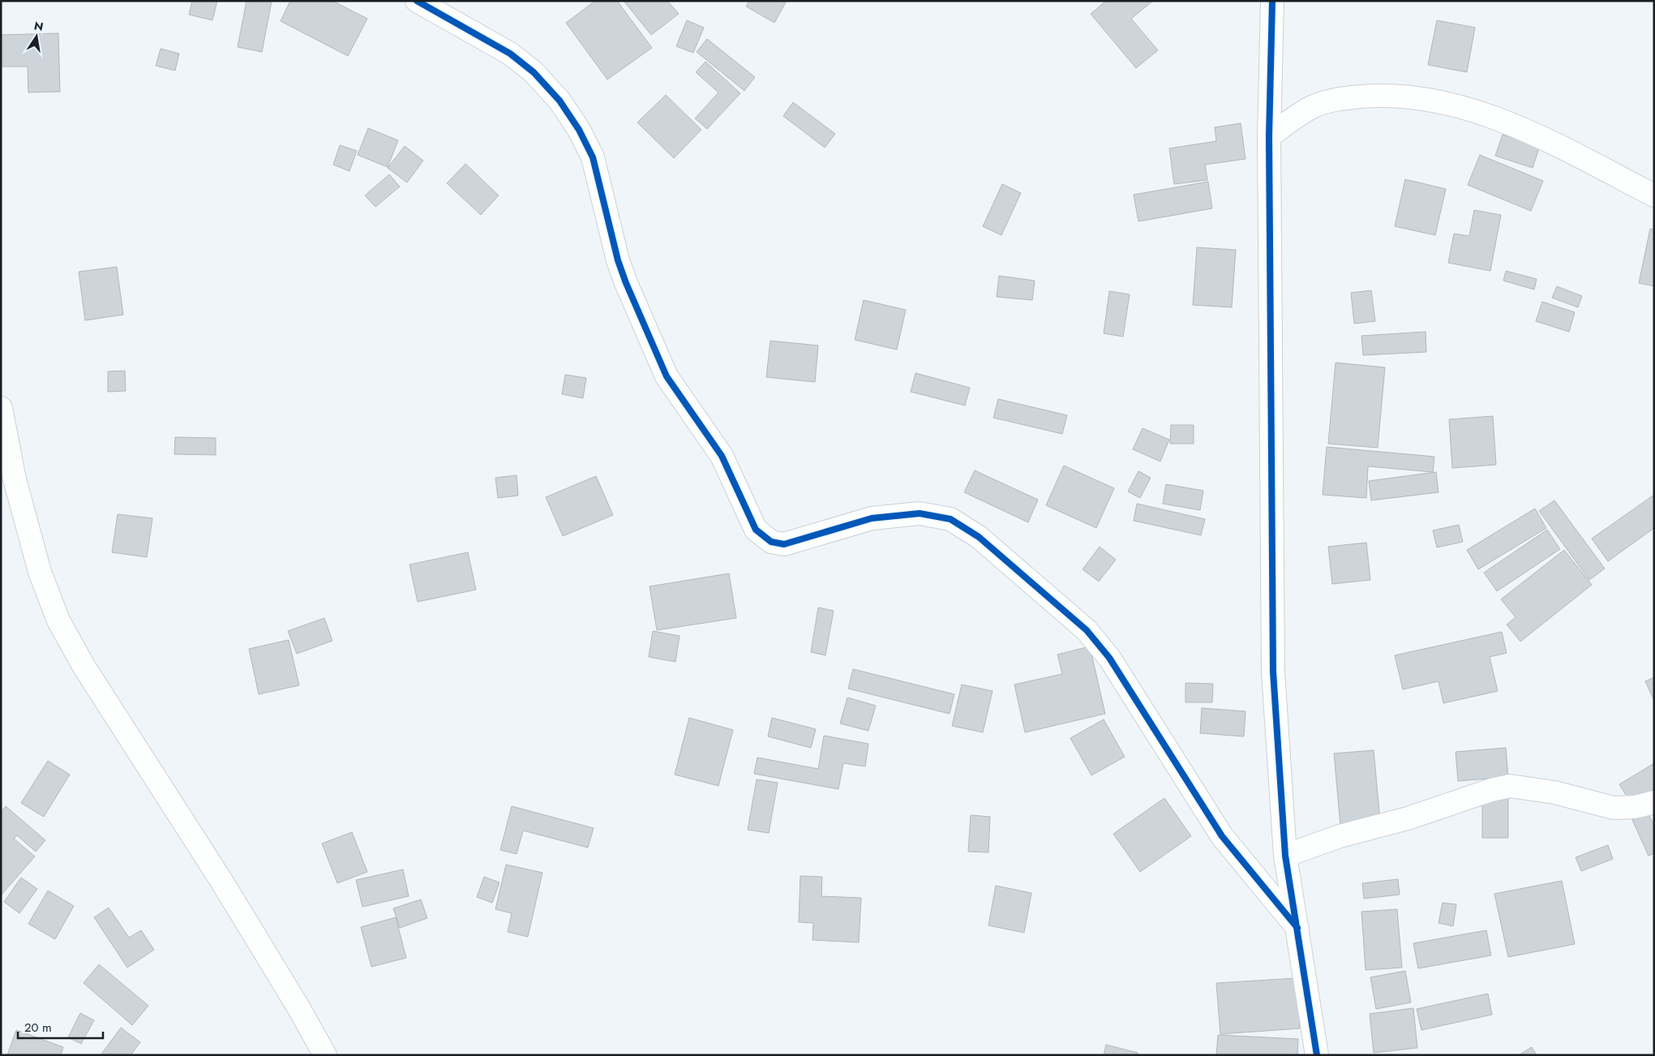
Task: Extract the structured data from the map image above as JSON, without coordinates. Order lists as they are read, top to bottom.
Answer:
{
  "scale_bar": "20 m",
  "north": "top"
}
